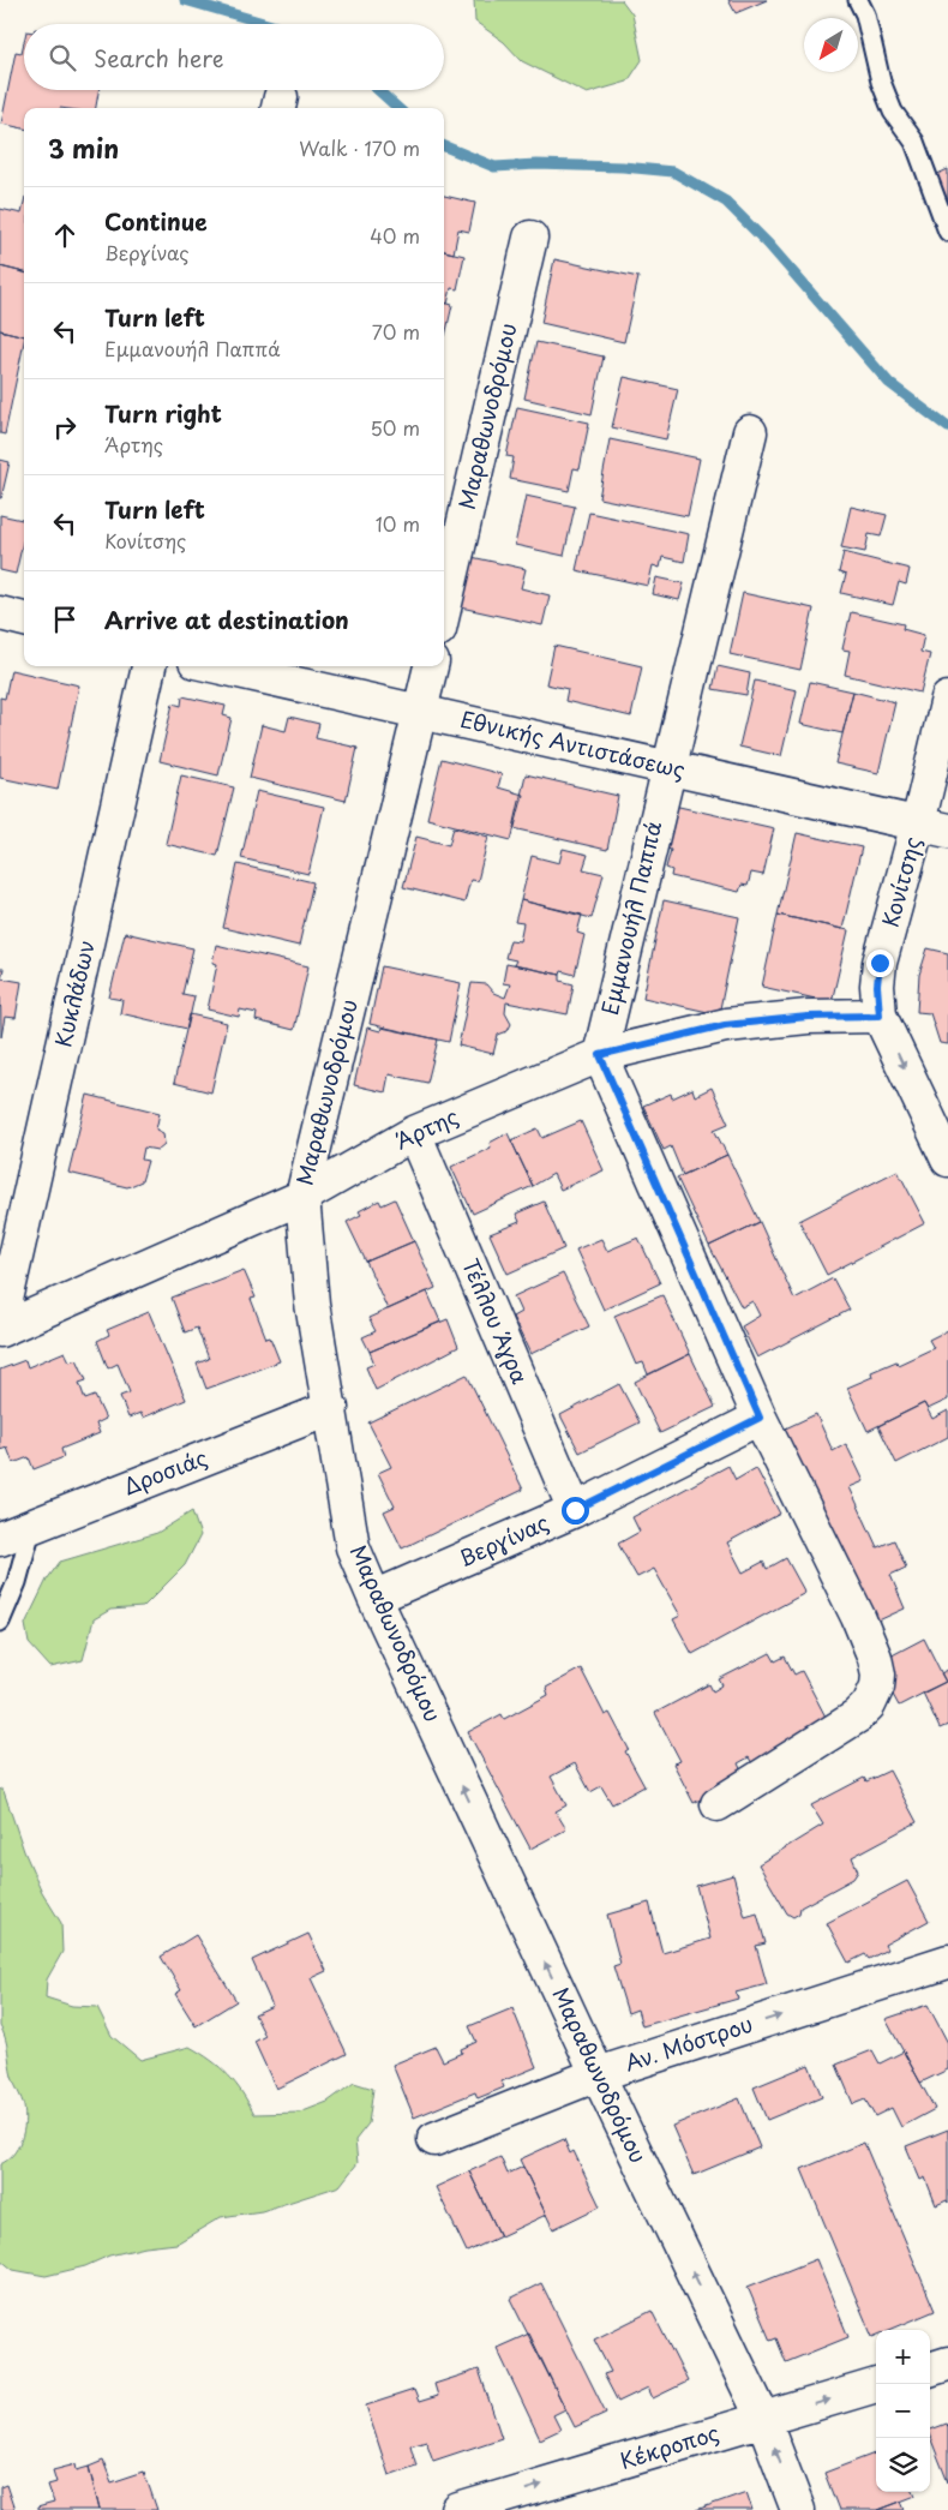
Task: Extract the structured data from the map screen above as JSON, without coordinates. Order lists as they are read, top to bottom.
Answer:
{
  "streets": {
    "street": [
      "Μαραθωνοδρόμου",
      "Εθνικής Αντιστάσεως",
      "Κονίτσης",
      "Εμμανουήλ Παππά",
      "Κυκλάδων",
      "Άρτης",
      "Τέλλου Άγρα",
      "Δροσιάς",
      "Βεργίνας",
      "Αν. Μόστρου",
      "Κέκροπος"
    ]
  },
  "crossings": [
    ["Μαραθωνοδρόμου", "Εθνικής Αντιστάσεως"],
    ["Μαραθωνοδρόμου", "Άρτης"],
    ["Μαραθωνοδρόμου", "Δροσιάς"],
    ["Μαραθωνοδρόμου", "Βεργίνας"],
    ["Μαραθωνοδρόμου", "Αν. Μόστρου"],
    ["Μαραθωνοδρόμου", "Κέκροπος"],
    ["Εθνικής Αντιστάσεως", "Κονίτσης"],
    ["Εθνικής Αντιστάσεως", "Εμμανουήλ Παππά"],
    ["Κονίτσης", "Άρτης"],
    ["Εμμανουήλ Παππά", "Άρτης"],
    ["Κυκλάδων", "Άρτης"],
    ["Άρτης", "Τέλλου Άγρα"],
    ["Τέλλου Άγρα", "Βεργίνας"]
  ],
  "one_way": ["Μαραθωνοδρόμου", "Αν. Μόστρου", "Κέκροπος"],
  "north": "bottom left",
  "page": {
    "search": "Search here",
    "heading": ["3 min", "Walk · 170 m"],
    "list": [
      ["Continue", "Βεργίνας", "40 m"],
      ["Turn left", "Εμμανουήλ Παππά", "70 m"],
      ["Turn right", "Άρτης", "50 m"],
      ["Turn left", "Κονίτσης", "10 m"],
      "Arrive at destination"
    ],
    "map_buttons": ["+", "−"]
  }
}
